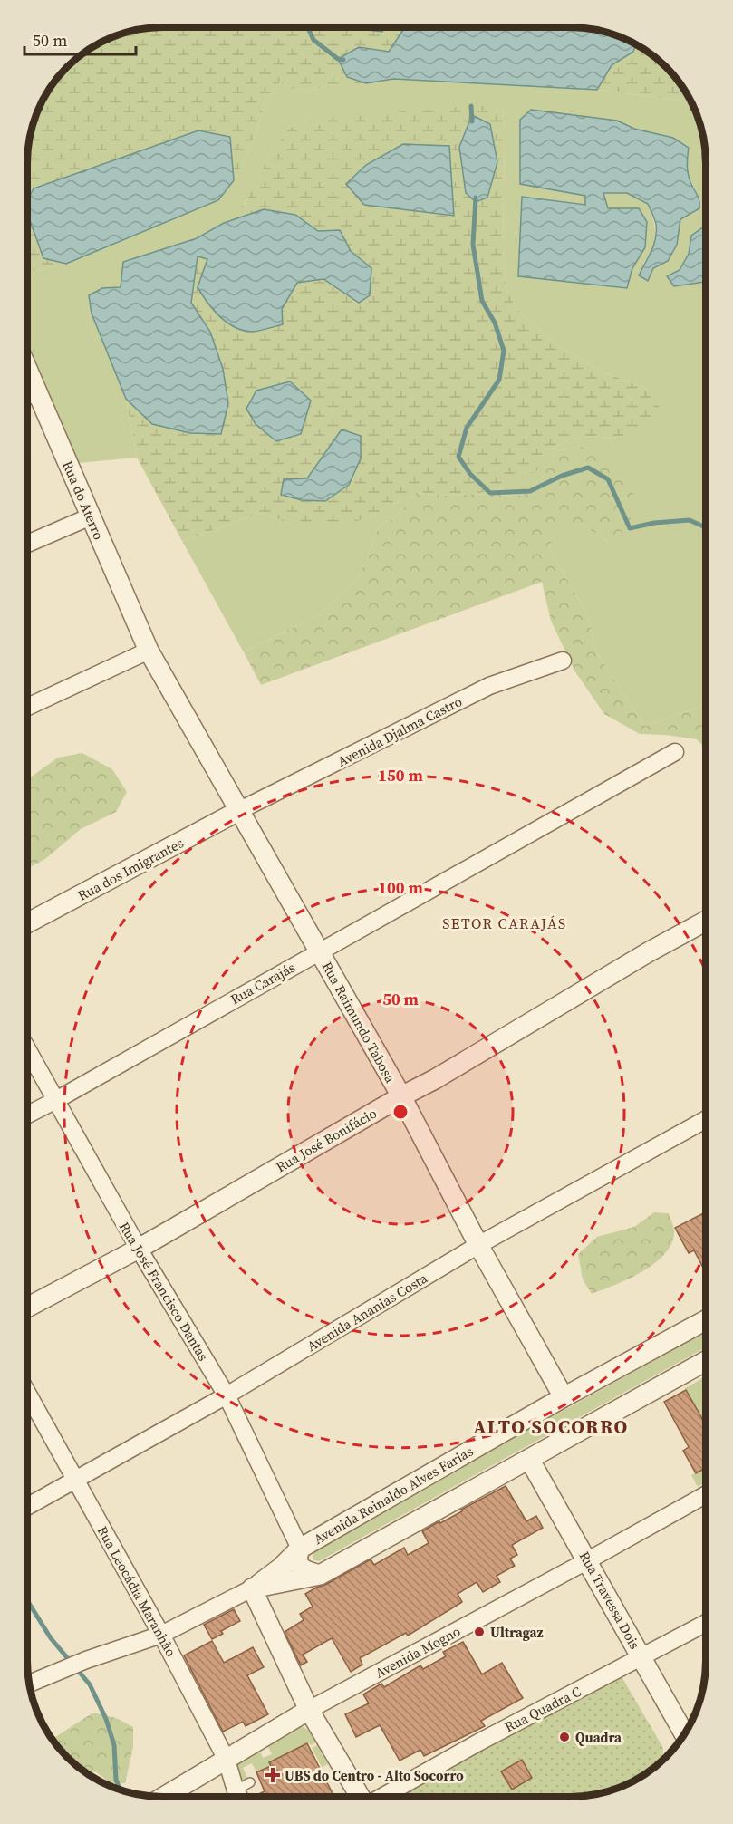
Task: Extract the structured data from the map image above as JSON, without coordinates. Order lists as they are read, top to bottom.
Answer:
{
  "streets": {
    "street": [
      "Rua do Aterro",
      "Avenida Djalma Castro",
      "Rua dos Imigrantes",
      "Rua Carajás",
      "Rua Raimundo Tabosa",
      "Rua José Bonifácio",
      "Rua José Francisco Dantas",
      "Avenida Ananias Costa",
      "Avenida Reinaldo Alves Farias",
      "Rua Leocádia Maranhão",
      "Rua Travessa Dois",
      "Avenida Mogno",
      "Rua Quadra C"
    ]
  },
  "crossings": [
    ["Rua do Aterro", "Rua Raimundo Tabosa"],
    ["Avenida Djalma Castro", "Rua dos Imigrantes"],
    ["Avenida Djalma Castro", "Rua Raimundo Tabosa"],
    ["Rua dos Imigrantes", "Rua Raimundo Tabosa"],
    ["Rua Carajás", "Rua Raimundo Tabosa"],
    ["Rua Carajás", "Rua José Francisco Dantas"],
    ["Rua Raimundo Tabosa", "Rua José Bonifácio"],
    ["Rua Raimundo Tabosa", "Avenida Ananias Costa"],
    ["Rua Raimundo Tabosa", "Avenida Reinaldo Alves Farias"],
    ["Rua José Bonifácio", "Rua José Francisco Dantas"],
    ["Rua José Francisco Dantas", "Avenida Ananias Costa"],
    ["Rua José Francisco Dantas", "Avenida Reinaldo Alves Farias"],
    ["Avenida Ananias Costa", "Rua Leocádia Maranhão"],
    ["Avenida Reinaldo Alves Farias", "Rua Leocádia Maranhão"],
    ["Avenida Reinaldo Alves Farias", "Rua Travessa Dois"],
    ["Rua Leocádia Maranhão", "Avenida Mogno"],
    ["Rua Travessa Dois", "Avenida Mogno"],
    ["Rua Travessa Dois", "Rua Quadra C"]
  ],
  "districts": ["SETOR CARAJÁS", "ALTO SOCORRO"],
  "places": {
    "other": ["Ultragaz", "Quadra"],
    "health": ["UBS do Centro - Alto Socorro"]
  },
  "scale_bar": "50 m",
  "rings": ["150 m", "100 m", "50 m"]
}
